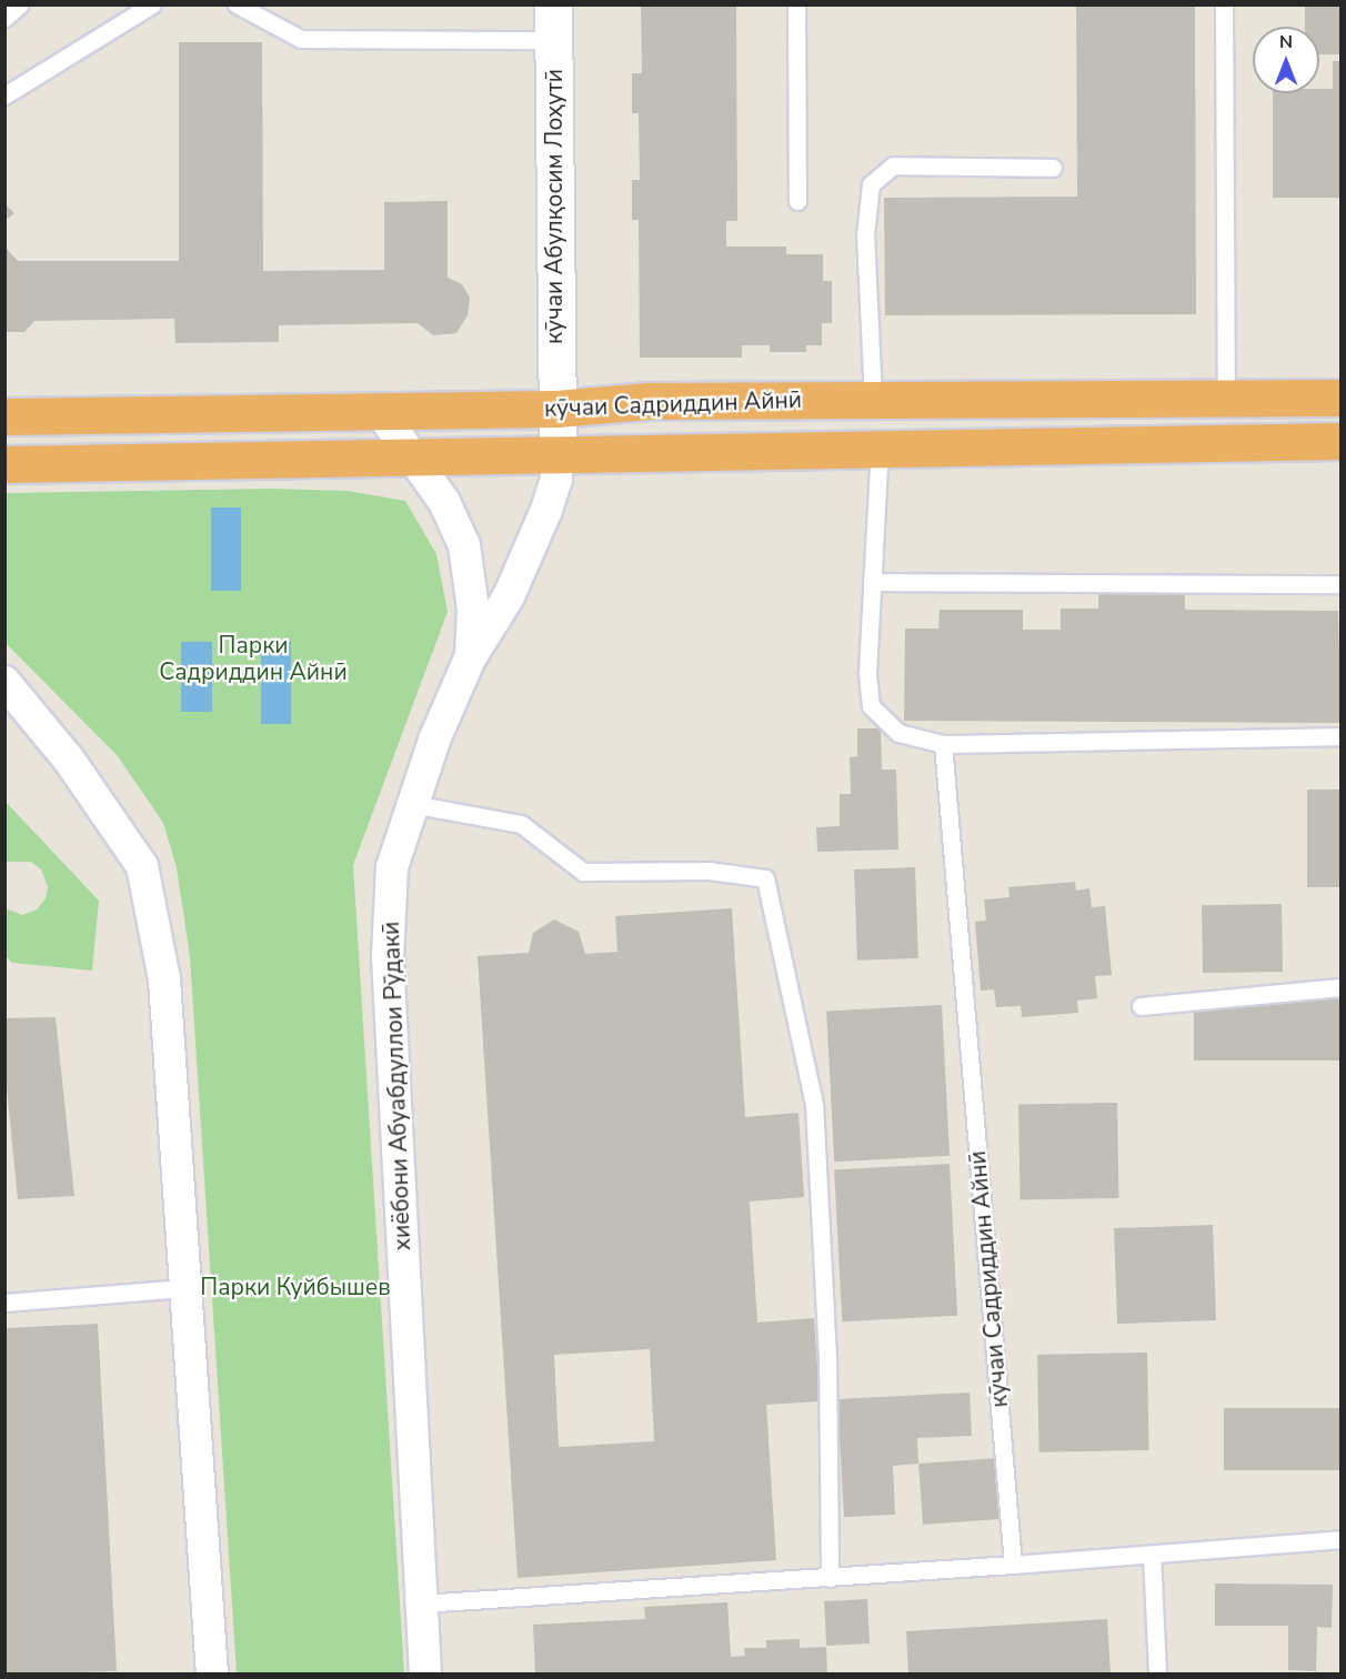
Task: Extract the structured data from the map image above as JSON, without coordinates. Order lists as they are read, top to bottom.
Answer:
{
  "streets": {
    "highway": ["кӯчаи Садриддин Айнӣ"],
    "street": ["кӯчаи Абулқосим Лоҳутӣ", "хиёбони Абуабдуллои Рӯдакӣ"]
  },
  "crossings": [
    ["кӯчаи Абулқосим Лоҳутӣ", "кӯчаи Садриддин Айнӣ"],
    ["кӯчаи Абулқосим Лоҳутӣ", "хиёбони Абуабдуллои Рӯдакӣ"],
    ["кӯчаи Садриддин Айнӣ", "хиёбони Абуабдуллои Рӯдакӣ"]
  ],
  "parks": ["Парки Садриддин Айнӣ", "Парки Куйбышев"],
  "north": "top"
}
